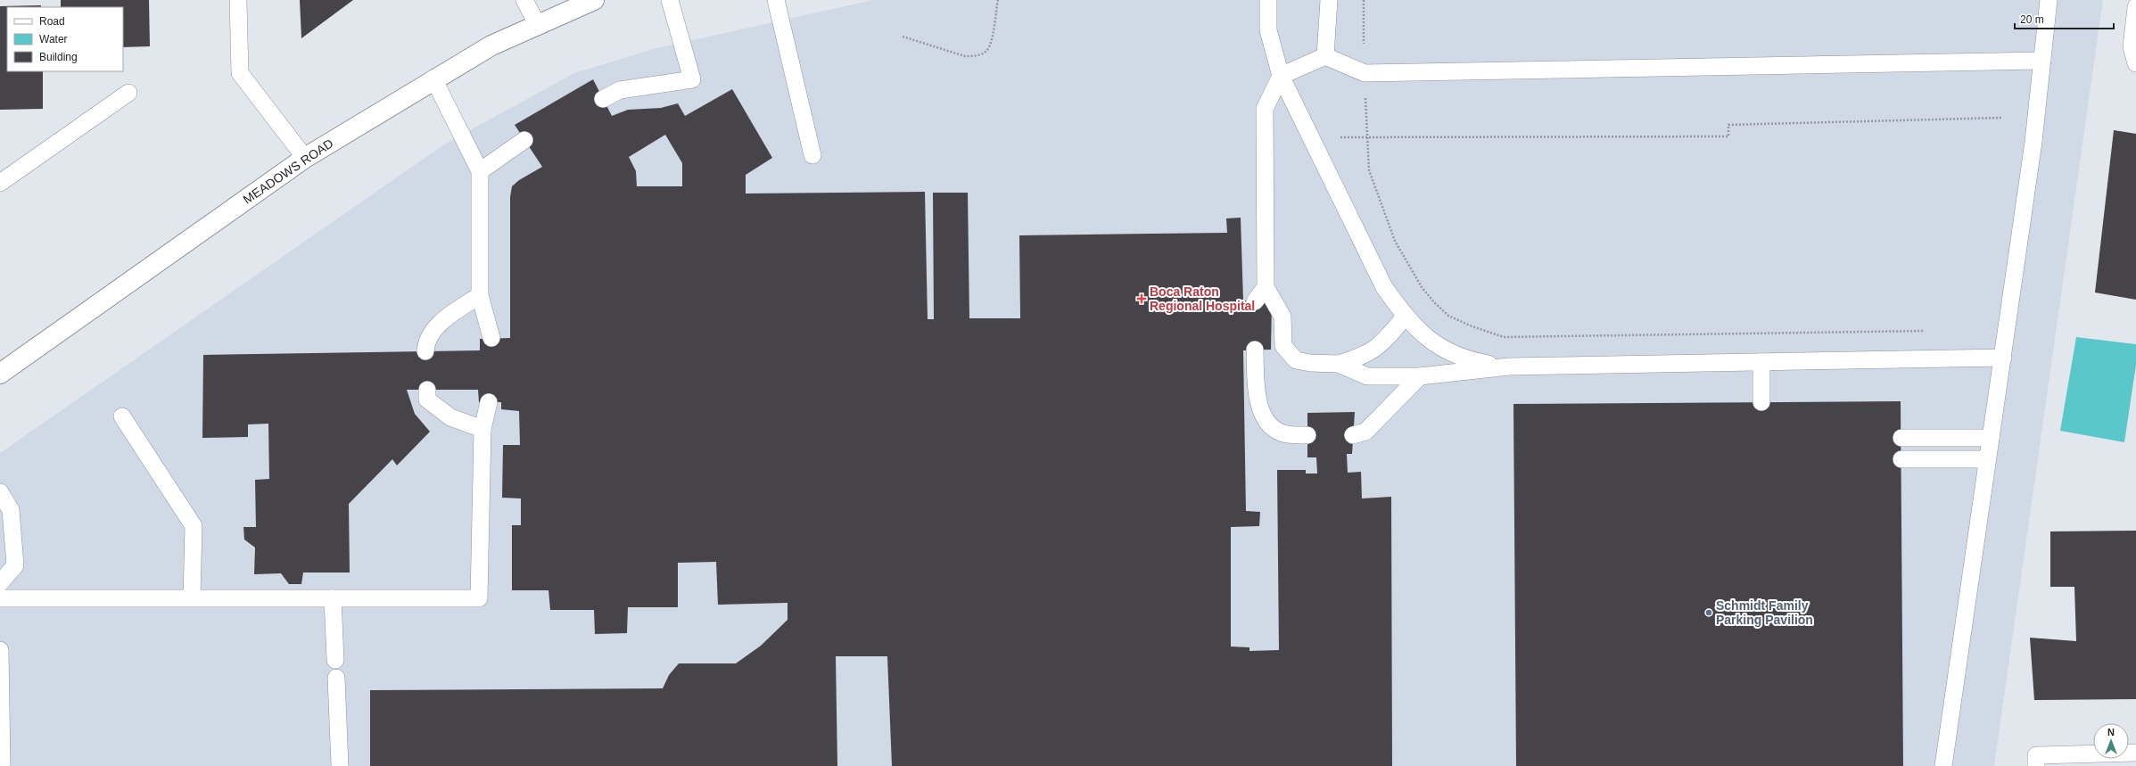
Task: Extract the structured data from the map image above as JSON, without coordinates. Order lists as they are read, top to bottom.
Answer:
{
  "streets": {
    "street": ["MEADOWS ROAD"]
  },
  "places": {
    "health": ["Boca Raton Regional Hospital"],
    "other": ["Schmidt Family Parking Pavilion"]
  },
  "legend": ["Road", "Water", "Building"],
  "scale_bar": "20 m",
  "north": "top"
}
